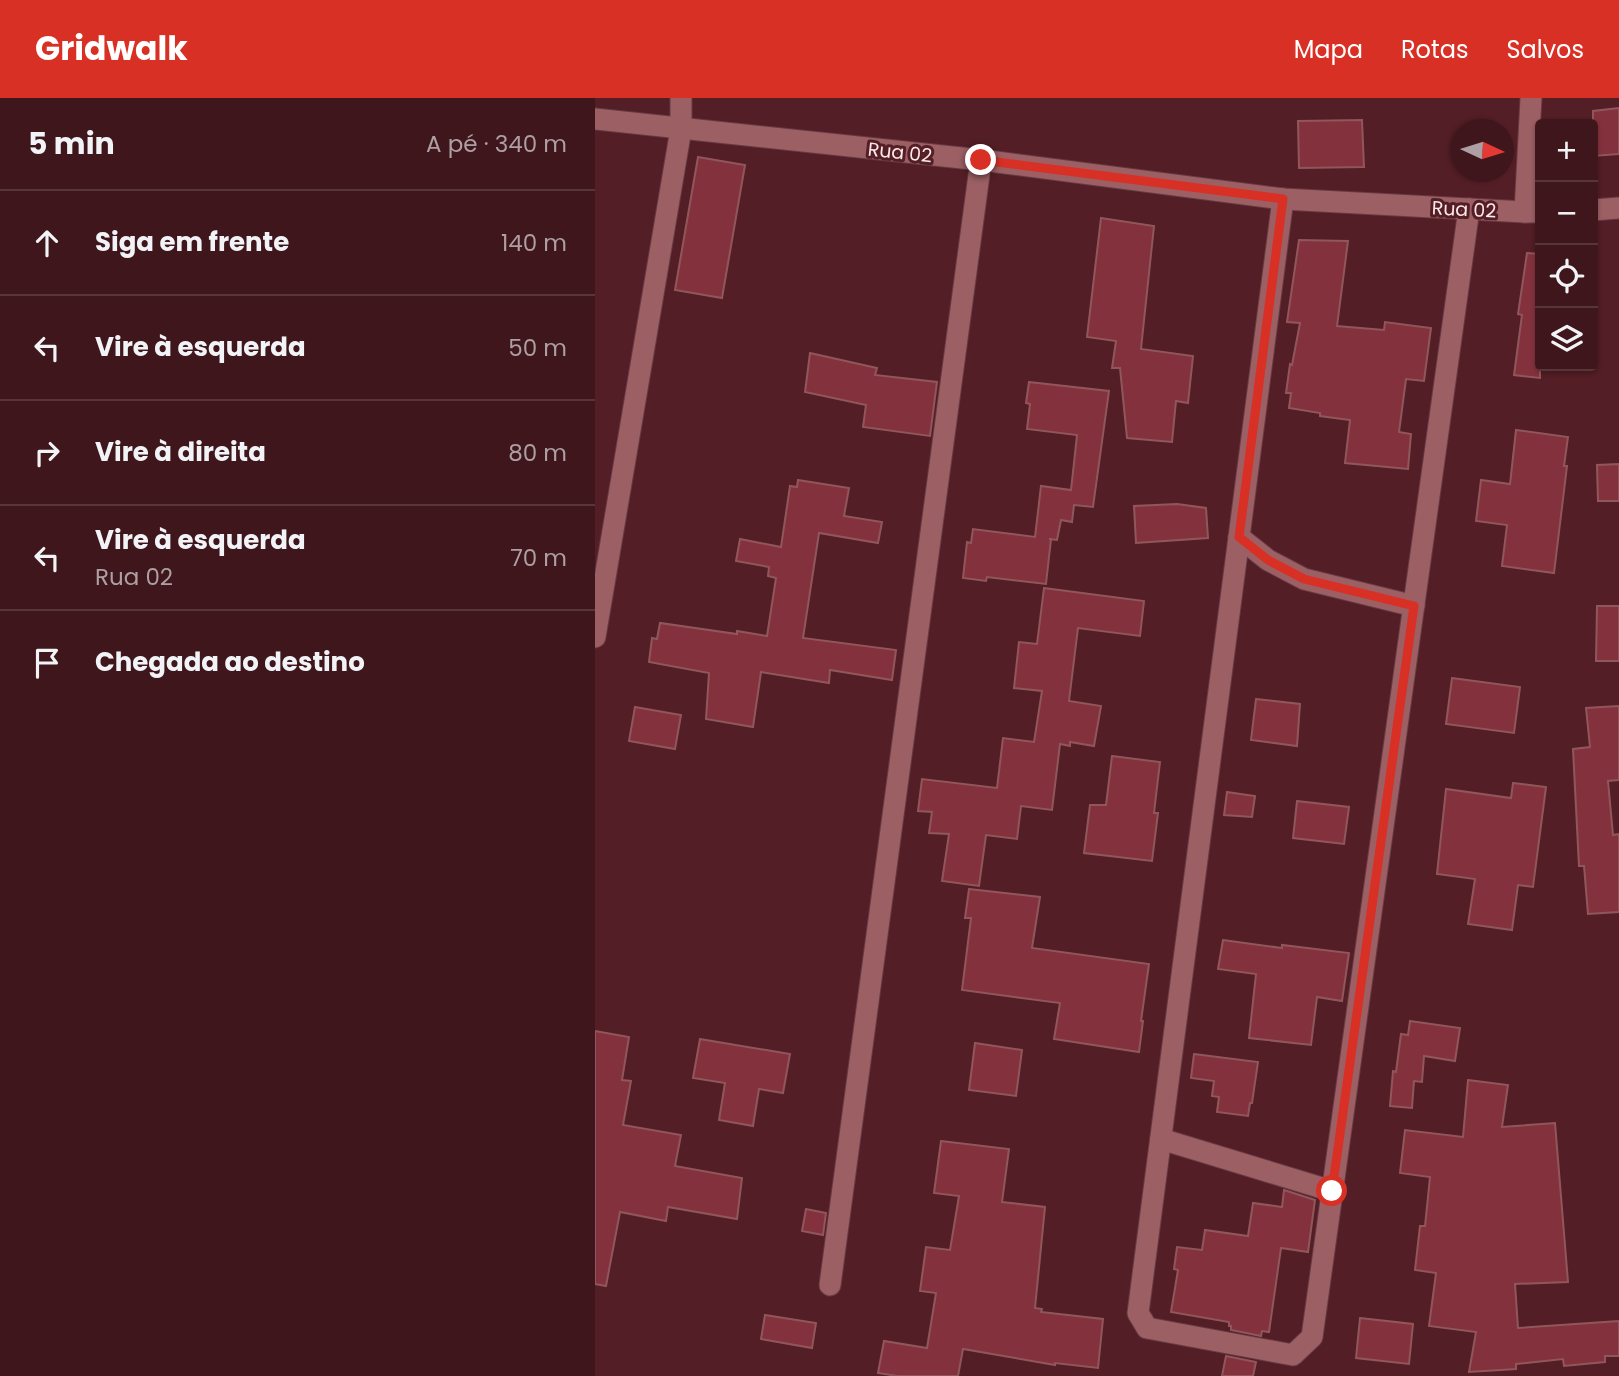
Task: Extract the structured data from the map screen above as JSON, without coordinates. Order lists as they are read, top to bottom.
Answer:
{
  "streets": {
    "street": ["Rua 02"]
  },
  "north": "right",
  "page": {
    "header": "Gridwalk",
    "nav": ["Mapa", "Rotas", "Salvos"],
    "heading": ["5 min", "A pé · 340 m"],
    "map_buttons": ["+", "−"],
    "list": [
      ["Siga em frente", "140 m"],
      ["Vire à esquerda", "50 m"],
      ["Vire à direita", "80 m"],
      ["Vire à esquerda", "Rua 02", "70 m"],
      "Chegada ao destino"
    ]
  }
}
